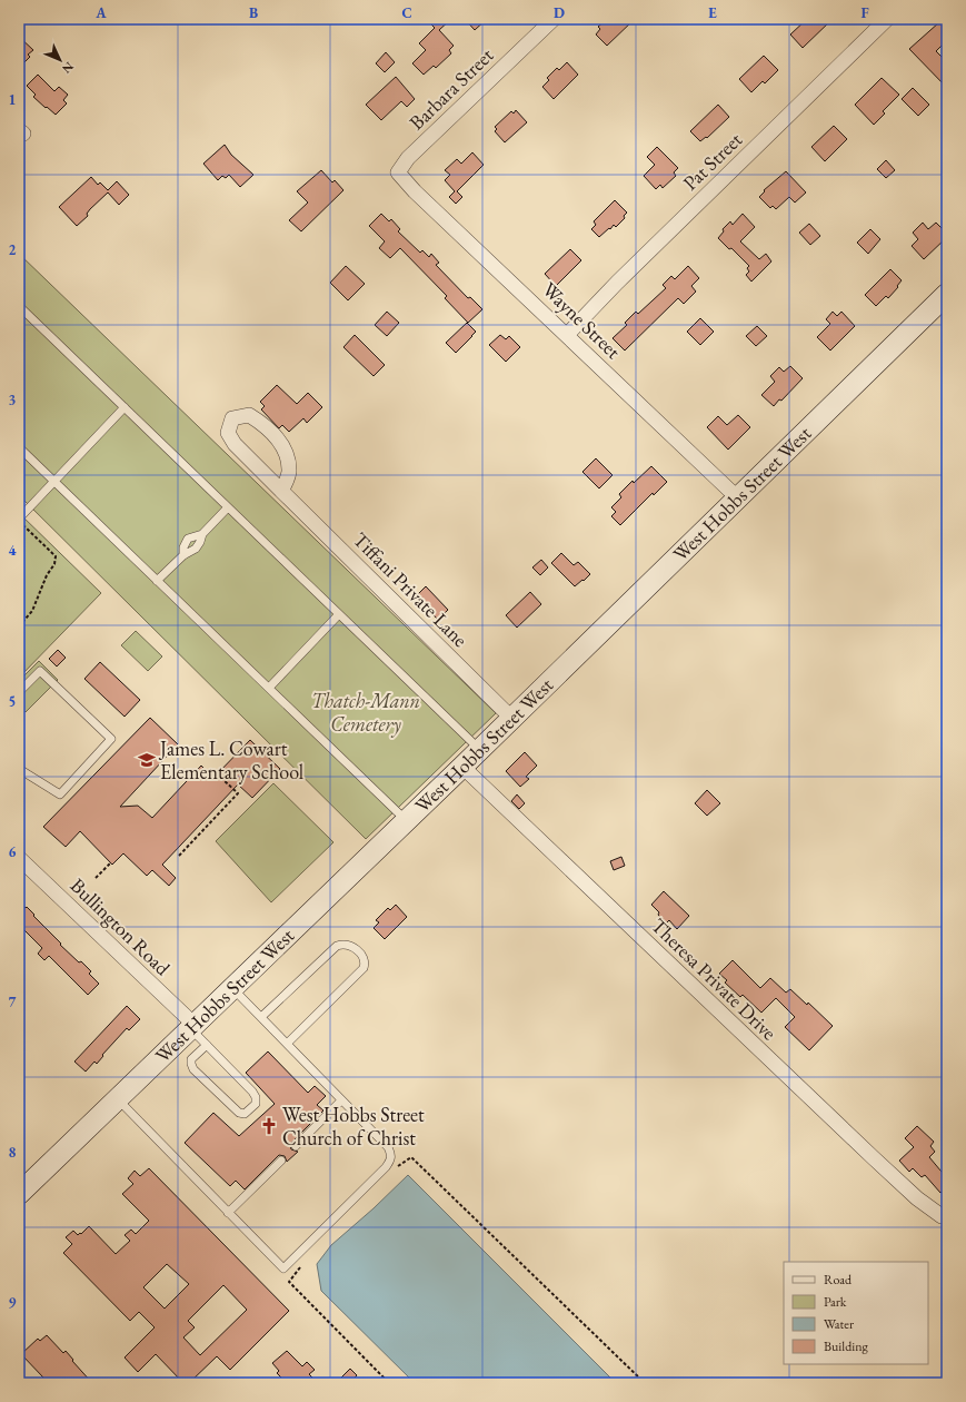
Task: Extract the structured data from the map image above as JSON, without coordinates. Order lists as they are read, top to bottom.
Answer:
{
  "streets": {
    "street": [
      "Barbara Street",
      "Pat Street",
      "Wayne Street",
      "West Hobbs Street West",
      "Tiffani Private Lane",
      "Bullington Road",
      "Theresa Private Drive"
    ]
  },
  "crossings": [
    ["Barbara Street", "Wayne Street"],
    ["Pat Street", "Wayne Street"],
    ["Wayne Street", "West Hobbs Street West"],
    ["West Hobbs Street West", "Tiffani Private Lane"],
    ["West Hobbs Street West", "Bullington Road"],
    ["West Hobbs Street West", "Theresa Private Drive"]
  ],
  "parks": ["Thatch-Mann Cemetery"],
  "places": {
    "school or university": ["James L. Cowart Elementary School"],
    "church": ["West Hobbs Street Church of Christ"]
  },
  "legend": [
    "Road",
    "Park",
    "Water",
    "Building"
  ],
  "north": "bottom right",
  "grid": {
    "columns": [
      "A",
      "B",
      "C",
      "D",
      "E",
      "F"
    ],
    "rows": [
      "1",
      "2",
      "3",
      "4",
      "5",
      "6",
      "7",
      "8",
      "9"
    ]
  }
}
